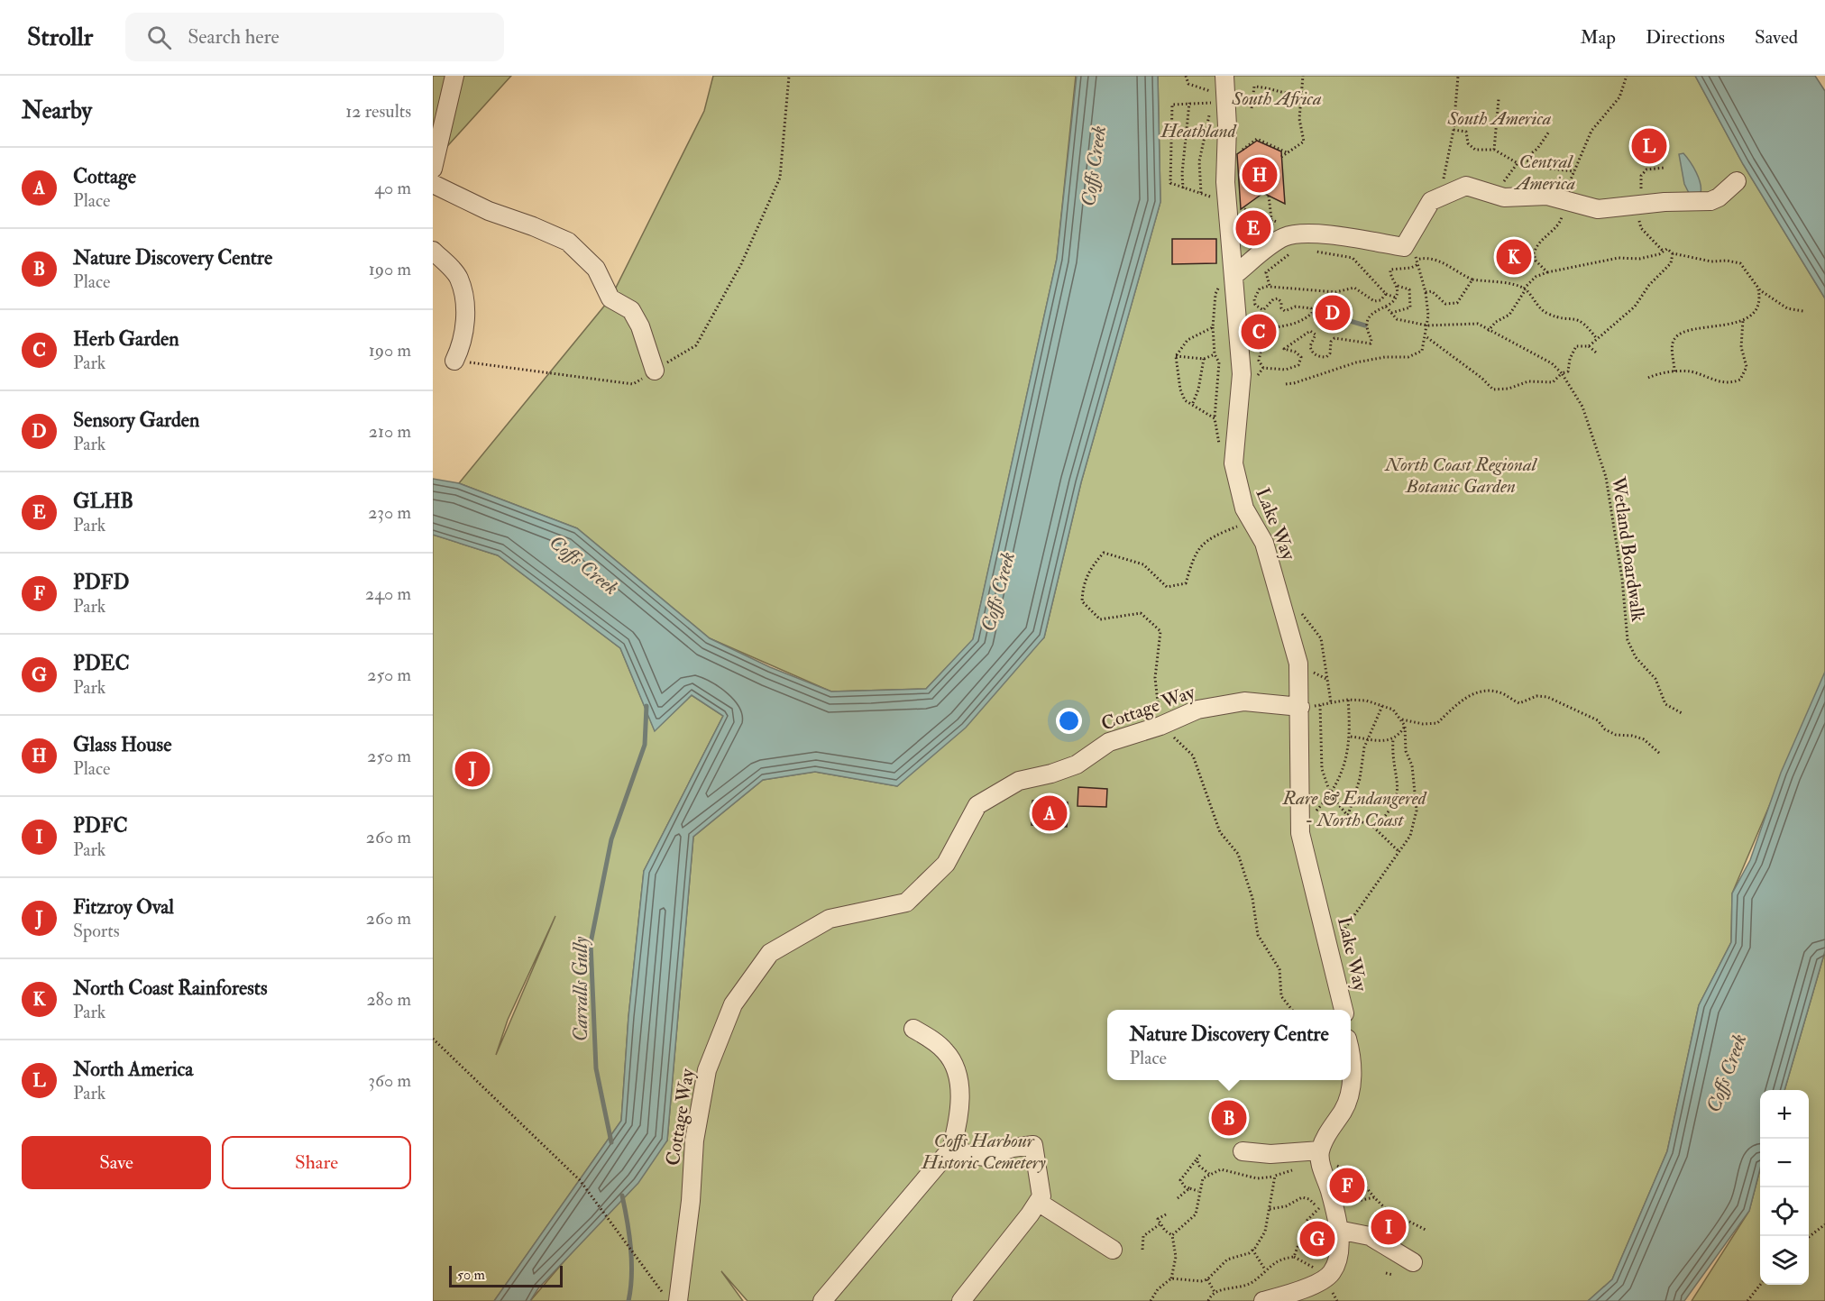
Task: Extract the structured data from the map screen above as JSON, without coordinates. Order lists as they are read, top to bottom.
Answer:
{
  "streets": {
    "lane": ["Lake Way", "Cottage Way"],
    "path": ["Wetland Boardwalk"]
  },
  "crossings": [
    ["Lake Way", "Cottage Way"]
  ],
  "water": ["Coffs Creek", "Carralls Gully"],
  "parks": [
    "South Africa",
    "South America",
    "Heathland",
    "Central America",
    "North Coast Regional Botanic Garden",
    "Rare & Endangered - North Coast",
    "Coffs Harbour Historic Cemetery"
  ],
  "scale_bar": "50 m",
  "page": {
    "header": "Strollr",
    "search": "Search here",
    "nav": ["Map", "Directions", "Saved"],
    "heading": ["Nearby", "12 results"],
    "pins": [
      "L",
      "H",
      "E",
      "K",
      "D",
      "C",
      "J",
      "A",
      "B",
      "F",
      "I",
      "G"
    ],
    "list": [
      {
        "mark": "A",
        "name": "Cottage",
        "note": "Place",
        "value": "40 m"
      },
      {
        "mark": "B",
        "name": "Nature Discovery Centre",
        "note": "Place",
        "value": "190 m"
      },
      {
        "mark": "C",
        "name": "Herb Garden",
        "note": "Park",
        "value": "190 m"
      },
      {
        "mark": "D",
        "name": "Sensory Garden",
        "note": "Park",
        "value": "210 m"
      },
      {
        "mark": "E",
        "name": "GLHB",
        "note": "Park",
        "value": "230 m"
      },
      {
        "mark": "F",
        "name": "PDFD",
        "note": "Park",
        "value": "240 m"
      },
      {
        "mark": "G",
        "name": "PDEC",
        "note": "Park",
        "value": "250 m"
      },
      {
        "mark": "H",
        "name": "Glass House",
        "note": "Place",
        "value": "250 m"
      },
      {
        "mark": "I",
        "name": "PDFC",
        "note": "Park",
        "value": "260 m"
      },
      {
        "mark": "J",
        "name": "Fitzroy Oval",
        "note": "Sports",
        "value": "260 m"
      },
      {
        "mark": "K",
        "name": "North Coast Rainforests",
        "note": "Park",
        "value": "280 m"
      },
      {
        "mark": "L",
        "name": "North America",
        "note": "Park",
        "value": "360 m"
      }
    ],
    "popup": ["Nature Discovery Centre", "Place"],
    "map_buttons": ["+", "−"],
    "buttons": ["Save", "Share"],
    "scale": "50 m"
  }
}
